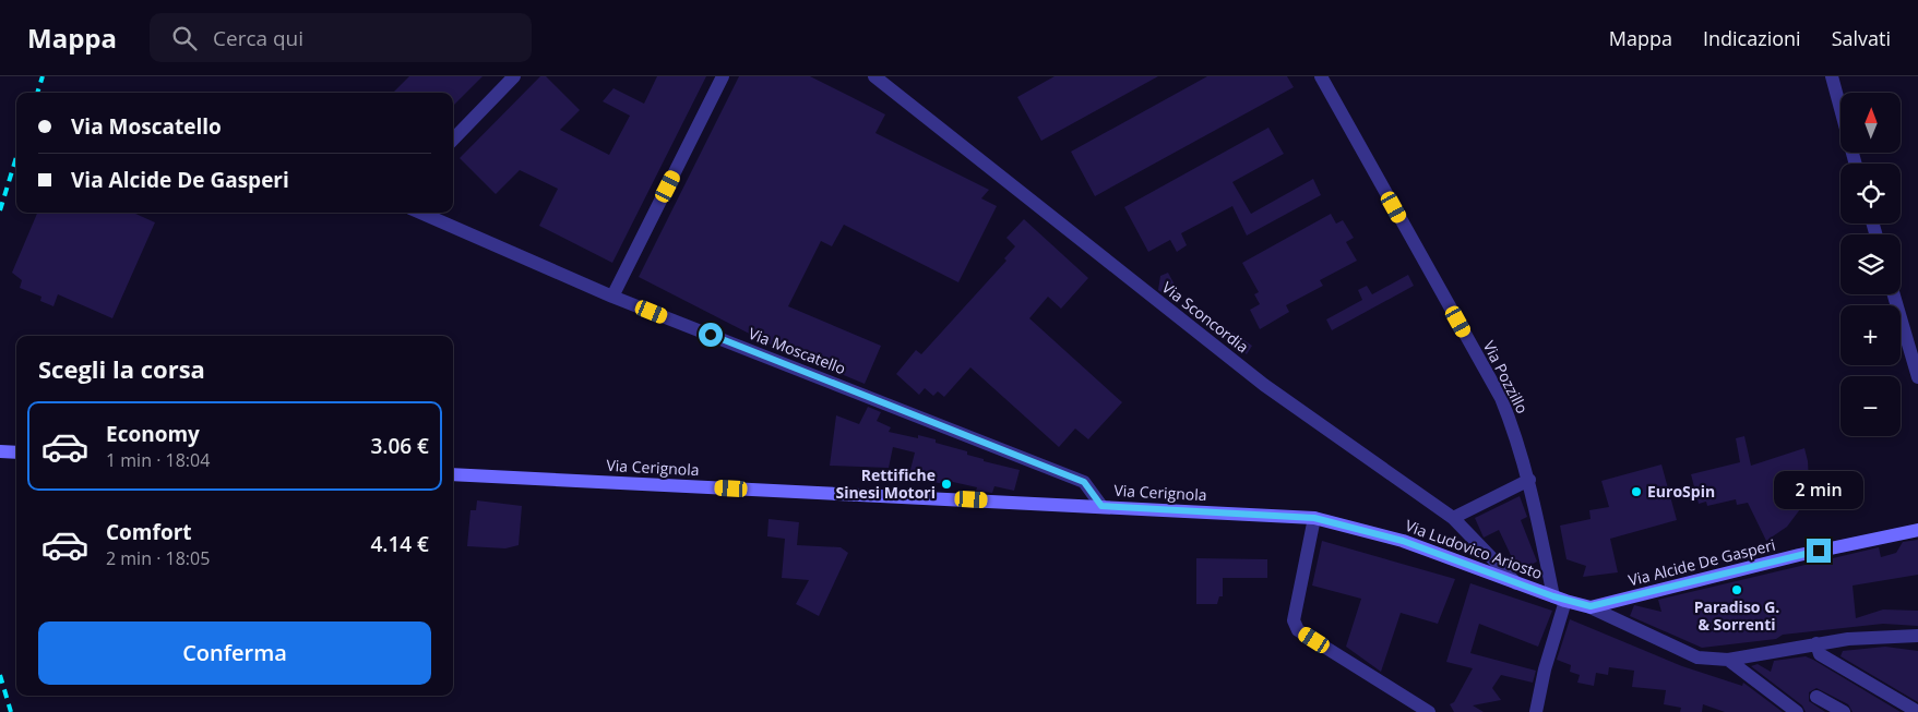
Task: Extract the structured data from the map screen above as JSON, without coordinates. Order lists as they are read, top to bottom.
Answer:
{
  "streets": {
    "street": [
      "Via Sconcordia",
      "Via Moscatello",
      "Via Pozzillo",
      "Via Cerignola",
      "Via Ludovico Ariosto",
      "Via Alcide De Gasperi"
    ]
  },
  "crossings": [
    ["Via Sconcordia", "Via Ludovico Ariosto"],
    ["Via Moscatello", "Via Cerignola"],
    ["Via Pozzillo", "Via Ludovico Ariosto"],
    ["Via Cerignola", "Via Ludovico Ariosto"],
    ["Via Ludovico Ariosto", "Via Alcide De Gasperi"]
  ],
  "places": ["Rettifiche Sinesi Motori", "EuroSpin", "Paradiso G. & Sorrenti"],
  "north": "top",
  "page": {
    "header": "Mappa",
    "search": "Cerca qui",
    "nav": ["Mappa", "Indicazioni", "Salvati"],
    "map_buttons": ["+", "−"],
    "banner": ["Via Moscatello", "Via Alcide De Gasperi"],
    "heading": "Scegli la corsa",
    "list": [
      {
        "name": "Economy",
        "note": "1 min · 18:04",
        "value": "3.06 €"
      },
      {
        "name": "Comfort",
        "note": "2 min · 18:05",
        "value": "4.14 €"
      }
    ],
    "bubble": "2 min",
    "buttons": "Conferma"
  }
}
